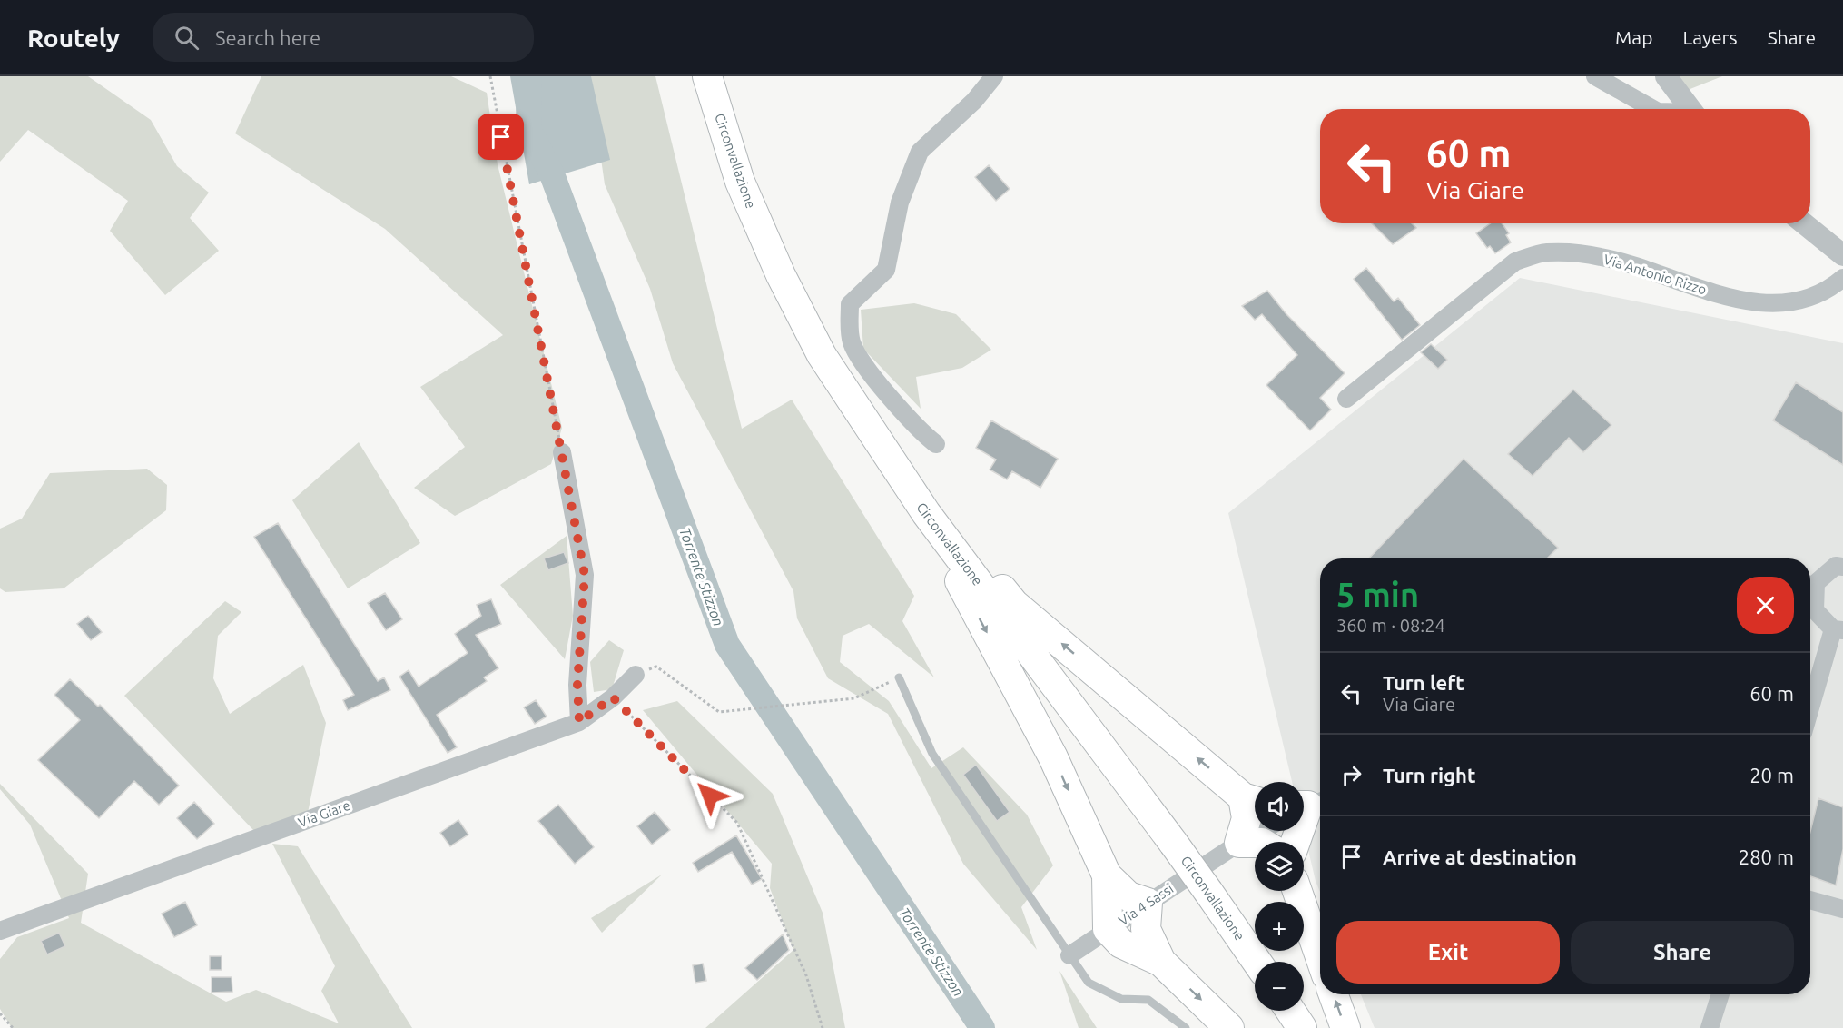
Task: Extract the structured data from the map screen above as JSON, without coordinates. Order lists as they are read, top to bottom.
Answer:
{
  "streets": {
    "highway": ["Circonvallazione"],
    "street": ["Via Antonio Rizzo", "Via Giare", "Via 4 Sassi"]
  },
  "water": ["Torrente Stizzon"],
  "page": {
    "header": "Routely",
    "search": "Search here",
    "nav": ["Map", "Layers", "Share"],
    "turn": ["60 m", "Via Giare"],
    "heading": ["5 min", "360 m · 08:24"],
    "list": [
      {
        "name": "Turn left",
        "note": "Via Giare",
        "value": "60 m"
      },
      {
        "name": "Turn right",
        "value": "20 m"
      },
      {
        "name": "Arrive at destination",
        "value": "280 m"
      }
    ],
    "map_buttons": ["+", "−"],
    "buttons": ["Exit", "Share"]
  }
}
